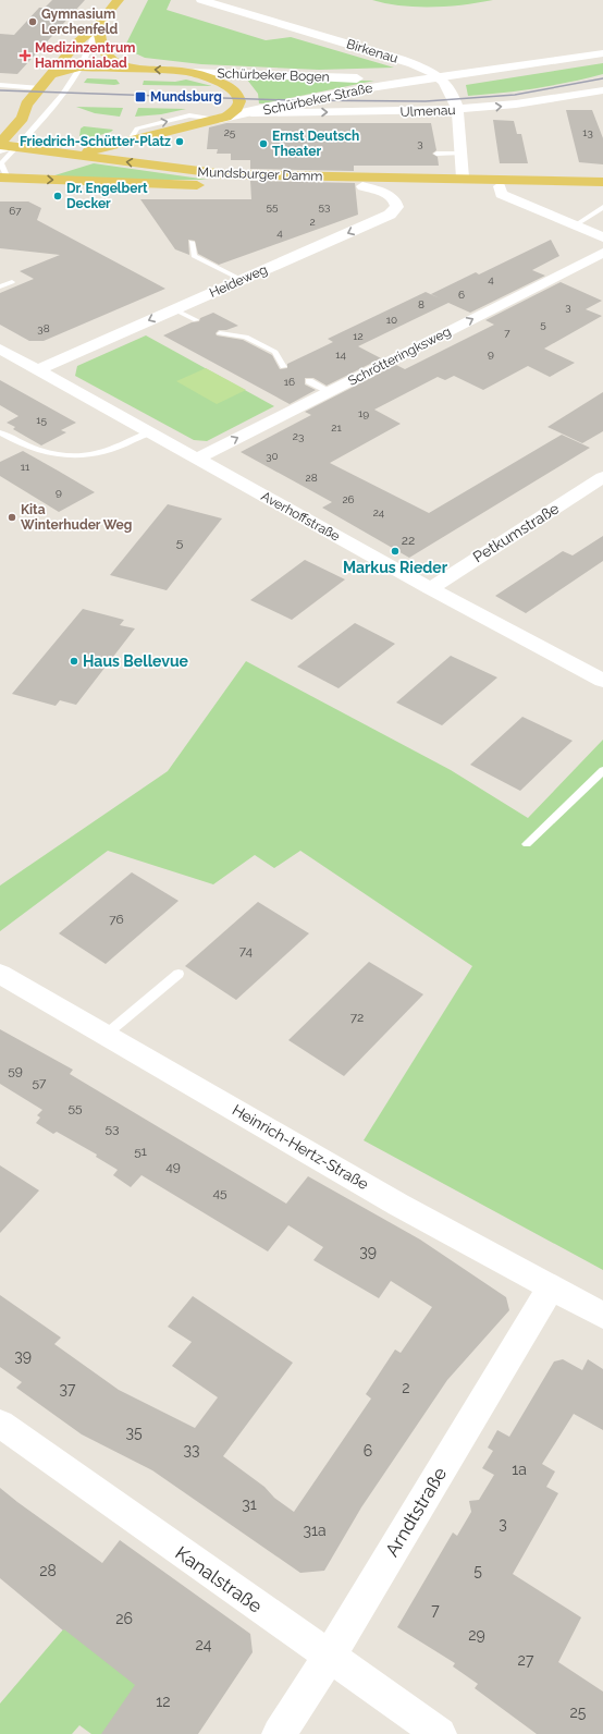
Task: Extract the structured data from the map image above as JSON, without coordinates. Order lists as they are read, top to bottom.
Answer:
{
  "streets": {
    "main road": ["Schürbeker Bogen", "Schürbeker Straße", "Mundsburger Damm"],
    "street": [
      "Birkenau",
      "Ulmenau",
      "Heideweg",
      "Schrötteringksweg",
      "Averhoffstraße",
      "Petkumstraße",
      "Heinrich-Hertz-Straße",
      "Arndtstraße",
      "Kanalstraße"
    ]
  },
  "crossings": [
    ["Birkenau", "Schürbeker Bogen"],
    ["Birkenau", "Schürbeker Straße"],
    ["Birkenau", "Ulmenau"],
    ["Birkenau", "Mundsburger Damm"],
    ["Schürbeker Bogen", "Schürbeker Straße"],
    ["Schürbeker Straße", "Ulmenau"],
    ["Schürbeker Straße", "Mundsburger Damm"],
    ["Mundsburger Damm", "Heideweg"],
    ["Heideweg", "Averhoffstraße"],
    ["Schrötteringksweg", "Averhoffstraße"],
    ["Averhoffstraße", "Petkumstraße"],
    ["Heinrich-Hertz-Straße", "Arndtstraße"],
    ["Arndtstraße", "Kanalstraße"]
  ],
  "one_way": ["Ulmenau", "Heideweg", "Schrötteringksweg"],
  "places": {
    "other": [
      "Gymnasium Lerchenfeld",
      "Friedrich-Schütter-Platz",
      "Ernst Deutsch Theater",
      "Dr. Engelbert Decker",
      "Kita Winterhuder Weg",
      "Markus Rieder",
      "Haus Bellevue"
    ],
    "health": ["Medizinzentrum Hammoniabad"],
    "transit": ["Mundsburg"]
  },
  "house_numbers": [
    "25",
    "13",
    "3",
    "55",
    "53",
    "67",
    "2",
    "4",
    "4",
    "6",
    "8",
    "3",
    "10",
    "5",
    "38",
    "7",
    "12",
    "9",
    "14",
    "16",
    "19",
    "15",
    "21",
    "23",
    "30",
    "11",
    "28",
    "9",
    "26",
    "24",
    "22",
    "5",
    "76",
    "74",
    "72",
    "59",
    "57",
    "55",
    "53",
    "51",
    "49",
    "45",
    "39",
    "39",
    "2",
    "37",
    "35",
    "33",
    "6",
    "1a",
    "31",
    "3",
    "31a",
    "28",
    "5",
    "7",
    "26",
    "29",
    "24",
    "27",
    "12",
    "25"
  ]
}
